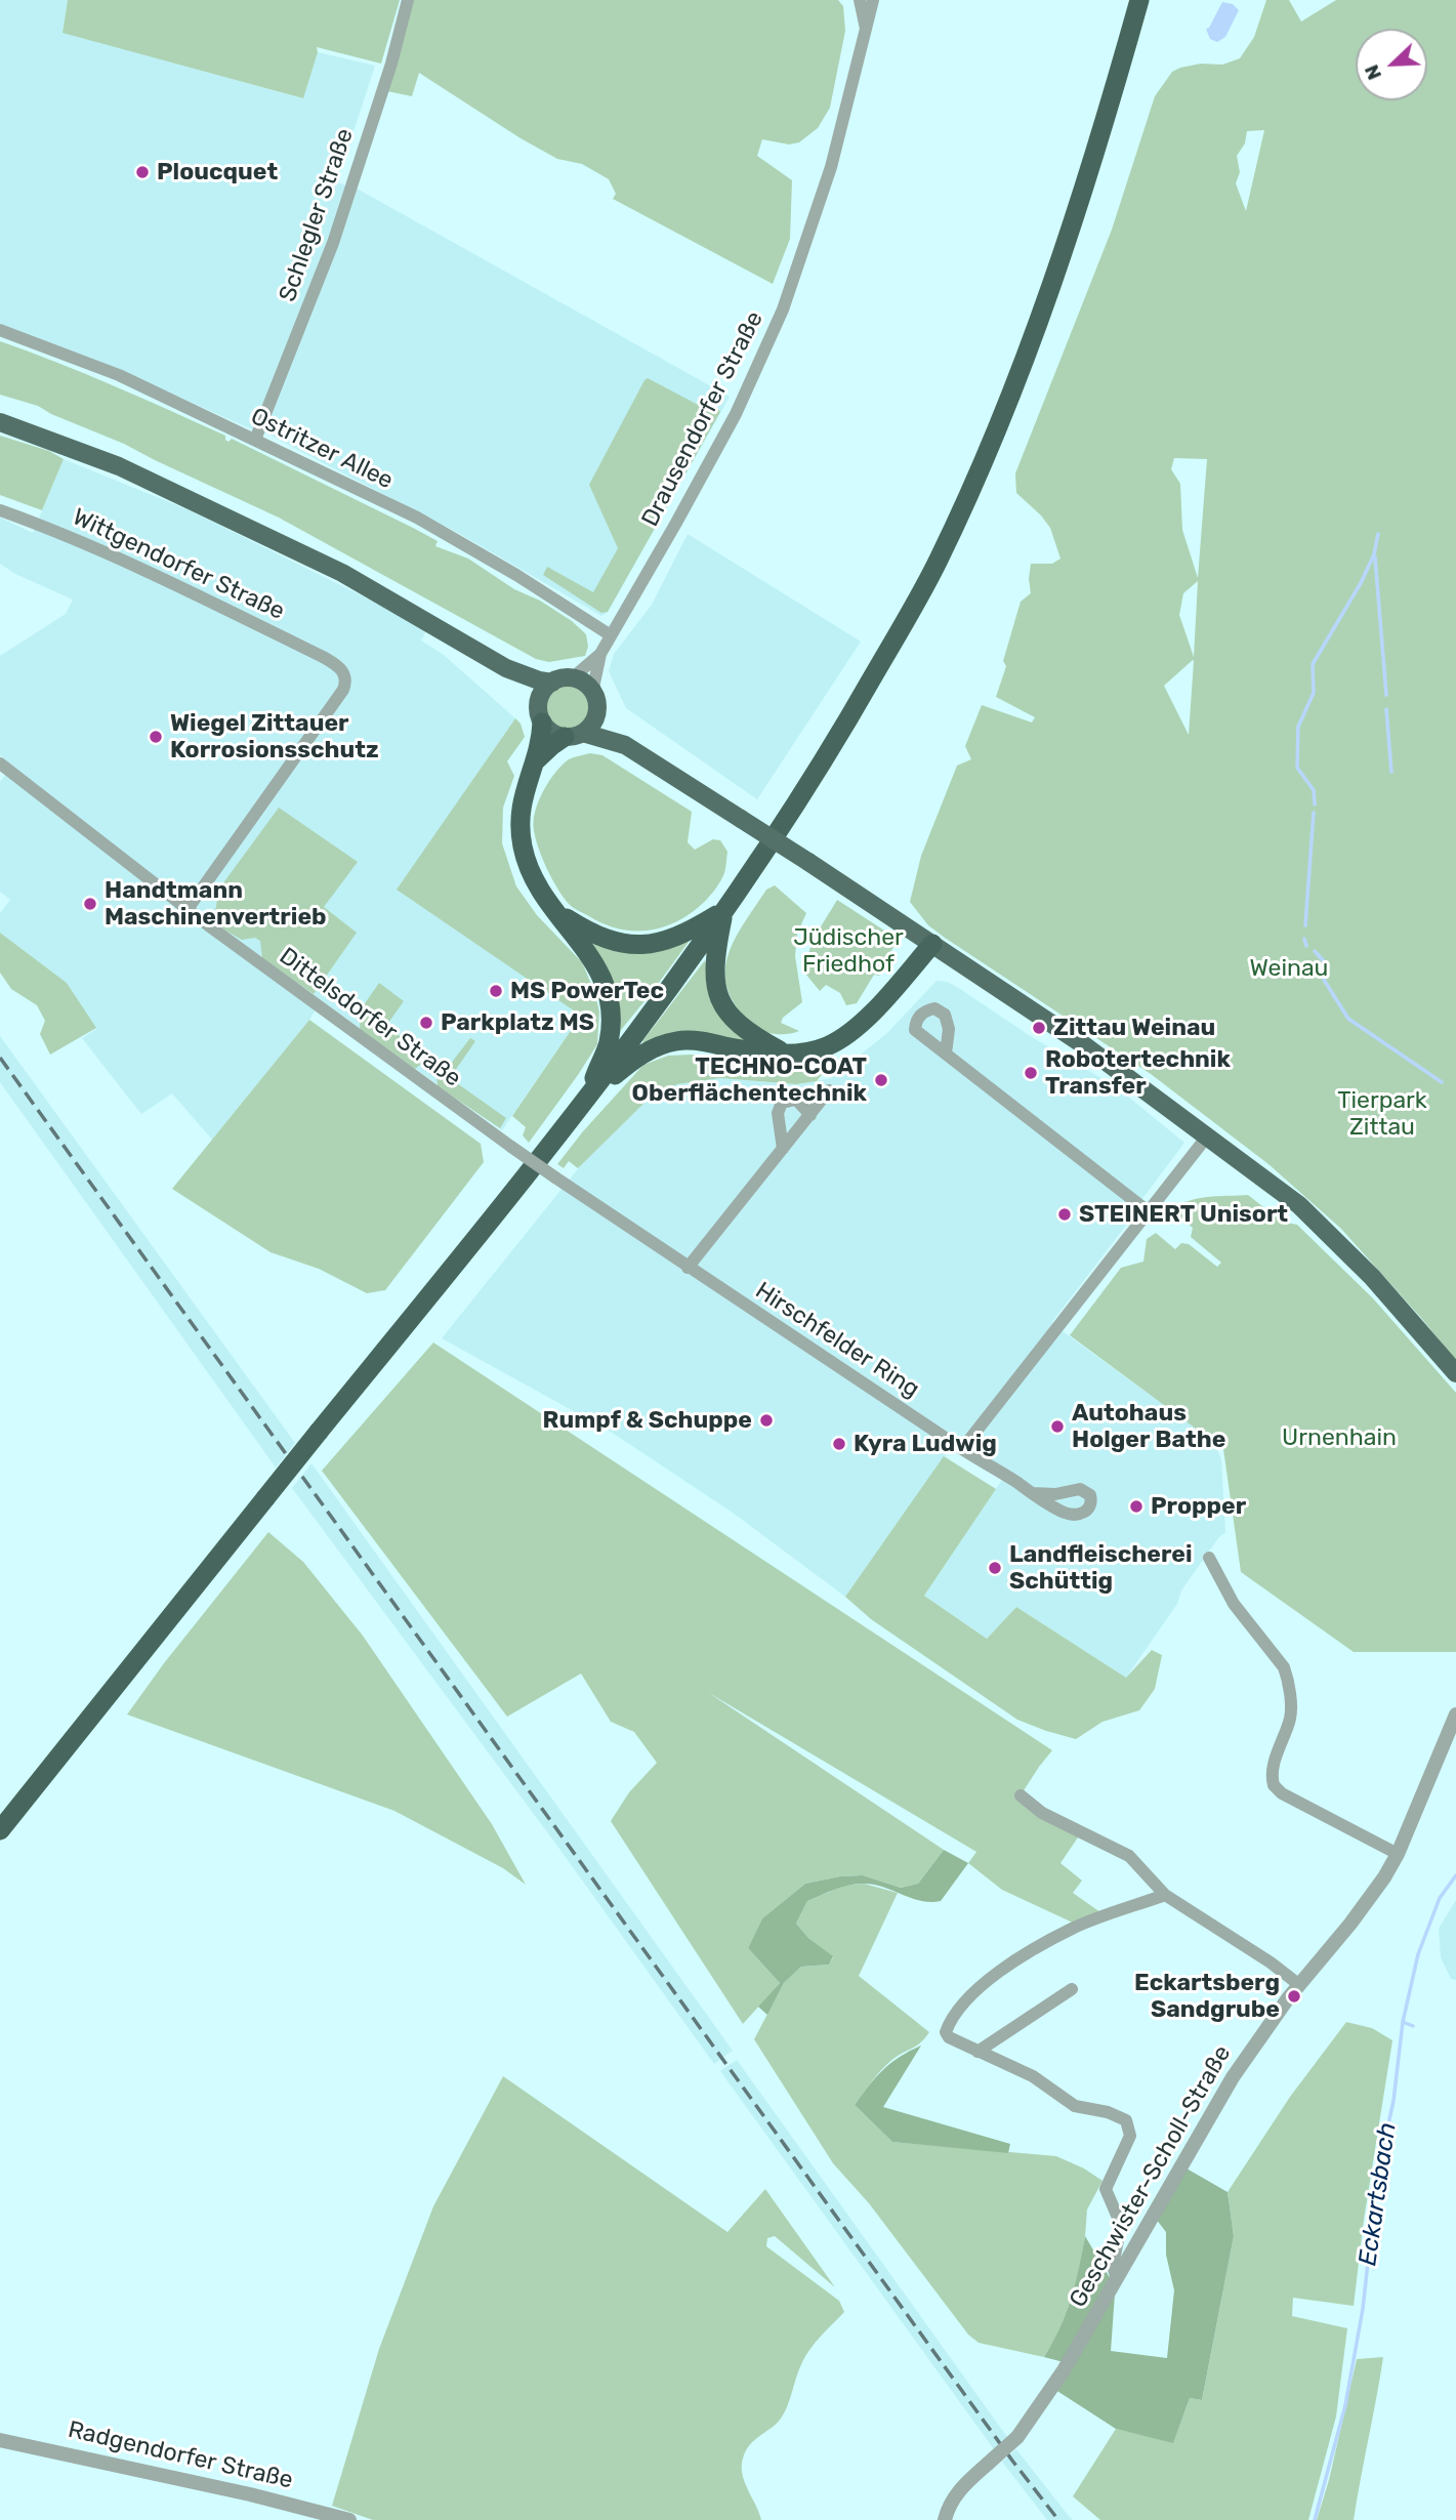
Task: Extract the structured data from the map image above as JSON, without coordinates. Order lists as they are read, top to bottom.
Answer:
{
  "streets": {
    "street": [
      "Schlegler Straße",
      "Drausendorfer Straße",
      "Ostritzer Allee",
      "Wittgendorfer Straße",
      "Dittelsdorfer Straße",
      "Hirschfelder Ring",
      "Geschwister-Scholl-Straße",
      "Radgendorfer Straße"
    ]
  },
  "crossings": [
    ["Schlegler Straße", "Ostritzer Allee"],
    ["Drausendorfer Straße", "Ostritzer Allee"],
    ["Wittgendorfer Straße", "Dittelsdorfer Straße"],
    ["Dittelsdorfer Straße", "Hirschfelder Ring"]
  ],
  "water": ["Eckartsbach"],
  "parks": [
    "Jüdischer Friedhof",
    "Weinau",
    "Tierpark Zittau",
    "Urnenhain"
  ],
  "places": [
    "Ploucquet",
    "Wiegel Zittauer Korrosionsschutz",
    "Handtmann Maschinenvertrieb",
    "MS PowerTec",
    "Parkplatz MS",
    "Zittau Weinau",
    "Robotertechnik Transfer",
    "TECHNO-COAT Oberflächentechnik",
    "STEINERT Unisort",
    "Rumpf & Schuppe",
    "Autohaus Holger Bathe",
    "Kyra Ludwig",
    "Propper",
    "Landfleischerei Schüttig",
    "Eckartsberg Sandgrube"
  ],
  "north": "bottom left"
}
